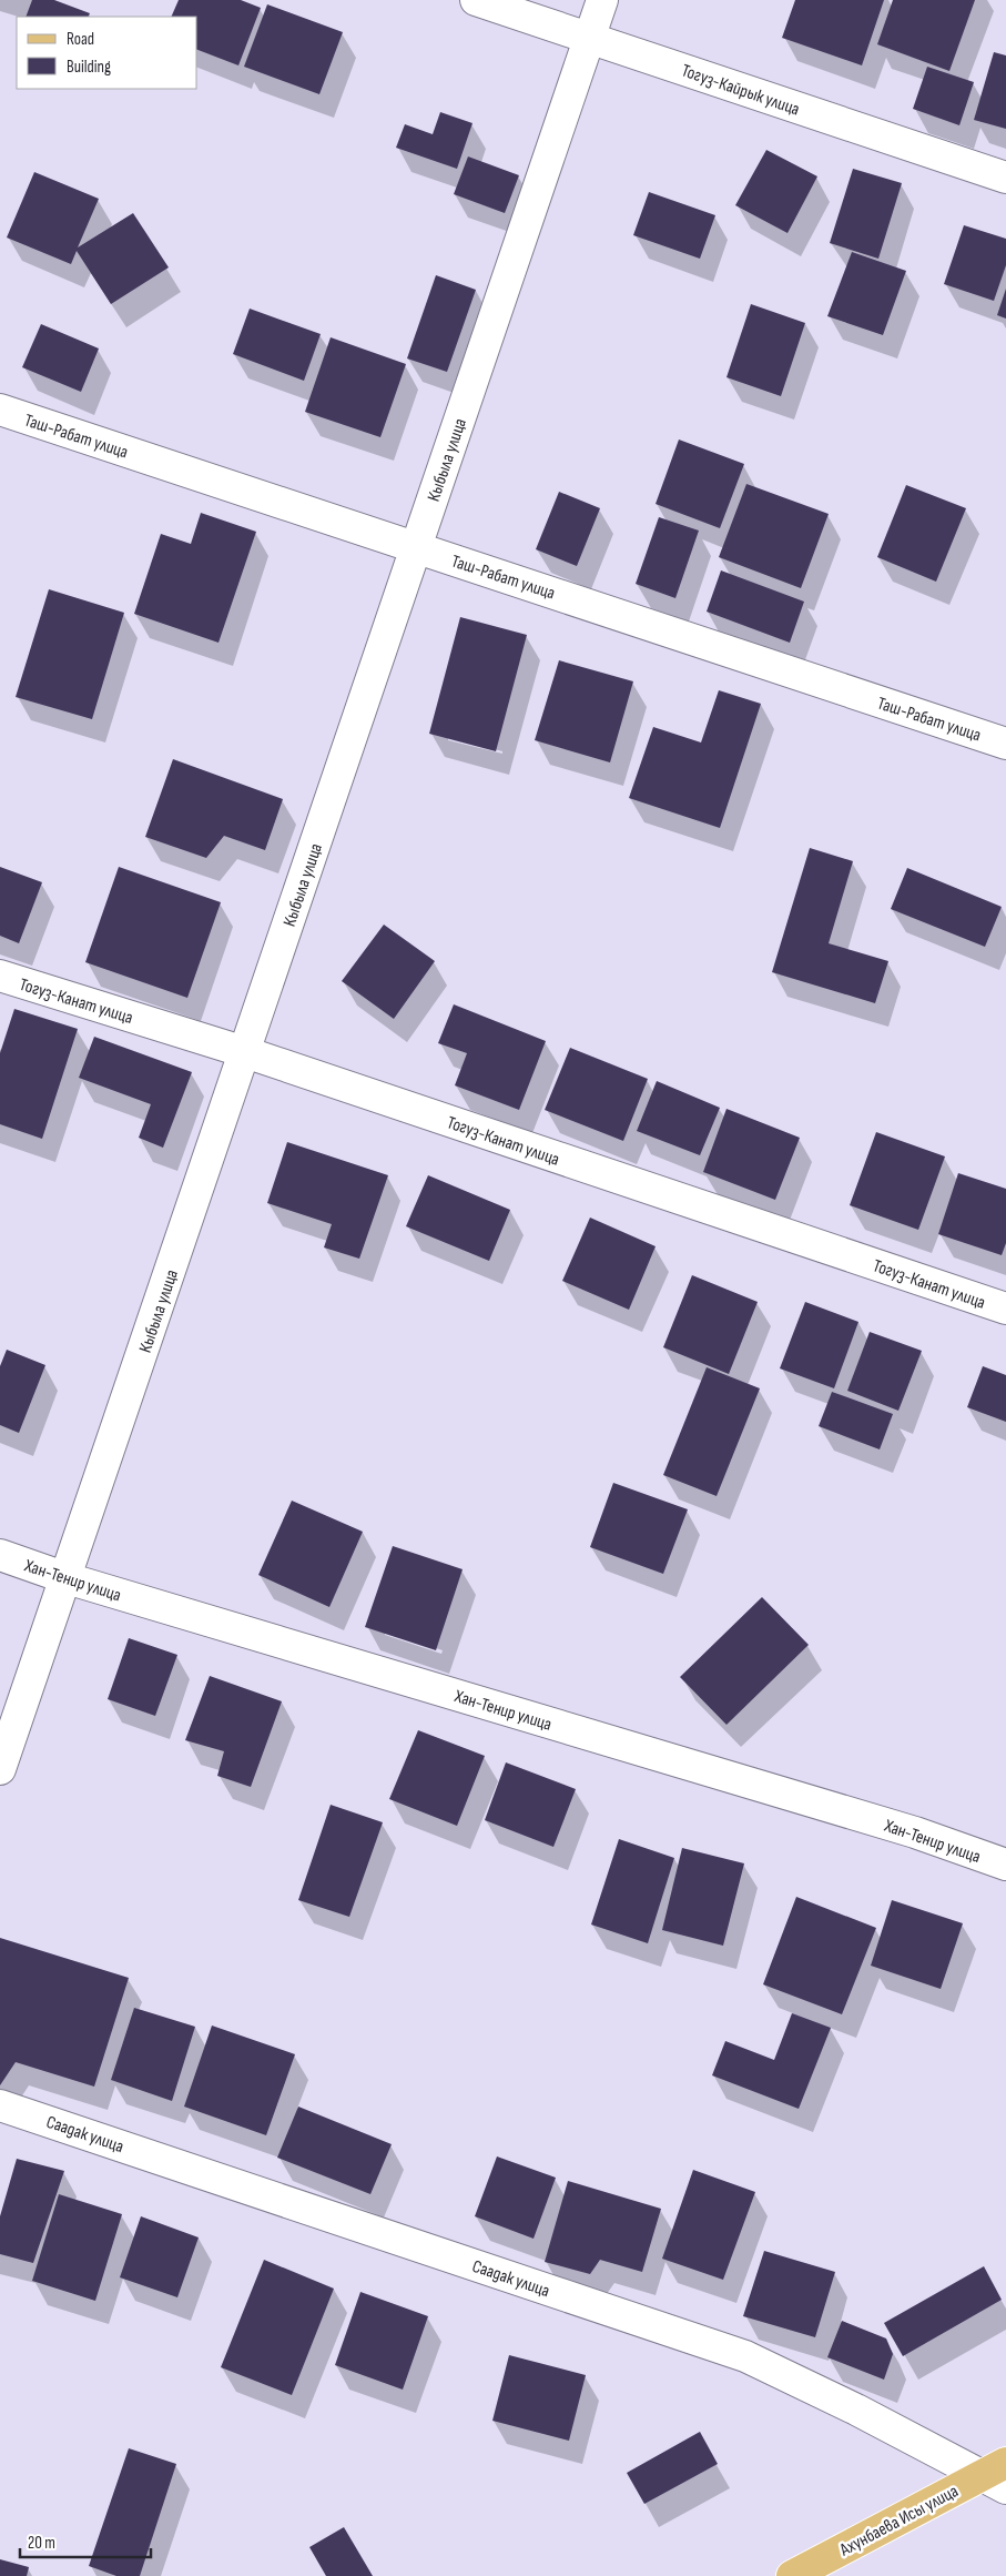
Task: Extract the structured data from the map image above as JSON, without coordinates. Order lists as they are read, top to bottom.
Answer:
{
  "streets": {
    "main road": ["Ахунбаева Исы улица"],
    "street": [
      "Тогуз-Кайрык улица",
      "Таш-Рабат улица",
      "Кыбыла улица",
      "Тогуз-Канат улица",
      "Хан-Тенир улица",
      "Саадак улица"
    ]
  },
  "crossings": [
    ["Тогуз-Кайрык улица", "Кыбыла улица"],
    ["Таш-Рабат улица", "Кыбыла улица"],
    ["Кыбыла улица", "Тогуз-Канат улица"],
    ["Кыбыла улица", "Хан-Тенир улица"],
    ["Саадак улица", "Ахунбаева Исы улица"]
  ],
  "legend": ["Road", "Building"],
  "scale_bar": "20 m"
}
